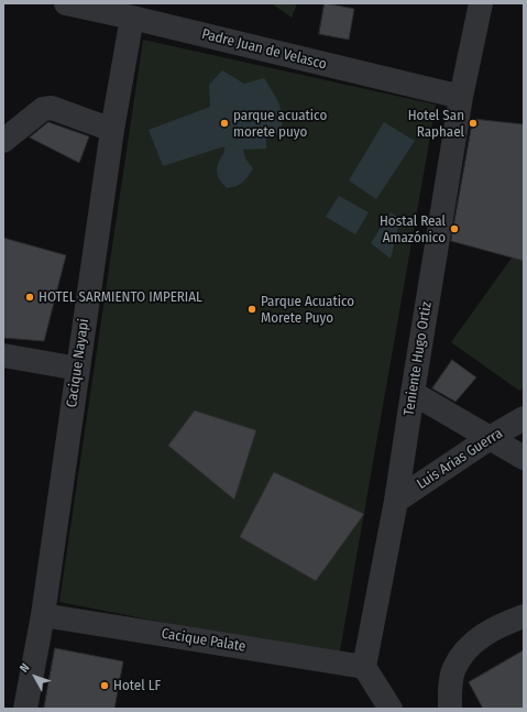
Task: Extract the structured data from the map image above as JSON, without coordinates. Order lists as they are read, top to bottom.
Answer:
{
  "streets": {
    "street": [
      "Padre Juan de Velasco",
      "Teniente Hugo Ortiz",
      "Cacique Nayapi",
      "Luis Arias Guerra",
      "Cacique Palate"
    ]
  },
  "crossings": [
    ["Padre Juan de Velasco", "Teniente Hugo Ortiz"],
    ["Padre Juan de Velasco", "Cacique Nayapi"],
    ["Teniente Hugo Ortiz", "Luis Arias Guerra"],
    ["Teniente Hugo Ortiz", "Cacique Palate"],
    ["Cacique Nayapi", "Cacique Palate"]
  ],
  "places": [
    "parque acuatico morete puyo",
    "Hotel San Raphael",
    "Hostal Real Amazónico",
    "HOTEL SARMIENTO IMPERIAL",
    "Parque Acuatico Morete Puyo",
    "Hotel LF"
  ],
  "north": "top left"
}
